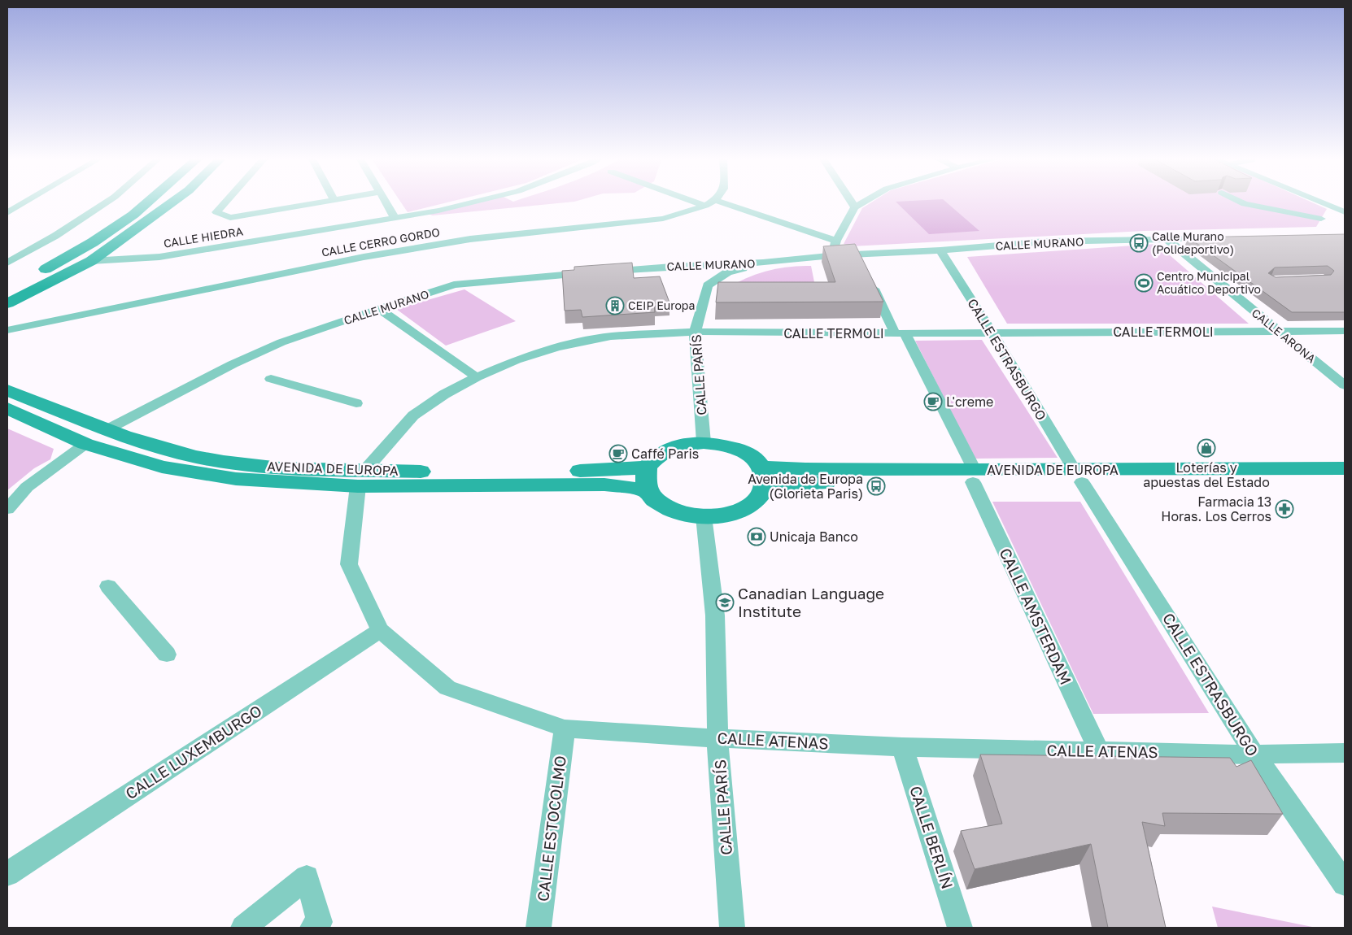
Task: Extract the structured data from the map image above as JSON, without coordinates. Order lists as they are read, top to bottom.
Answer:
{
  "streets": {
    "main road": ["AVENIDA DE EUROPA"],
    "street": [
      "CALLE HIEDRA",
      "CALLE CERRO GORDO",
      "CALLE MURANO",
      "CALLE TERMOLI",
      "CALLE ARONA",
      "CALLE ESTRASBURGO",
      "CALLE PARÍS",
      "CALLE AMSTERDAM",
      "CALLE ATENAS",
      "CALLE LUXEMBURGO",
      "CALLE ESTOCOLMO",
      "CALLE BERLÍN"
    ]
  },
  "crossings": [
    ["CALLE MURANO", "CALLE ARONA"],
    ["CALLE MURANO", "CALLE ESTRASBURGO"],
    ["CALLE MURANO", "AVENIDA DE EUROPA"],
    ["CALLE MURANO", "CALLE AMSTERDAM"],
    ["CALLE TERMOLI", "CALLE ARONA"],
    ["CALLE TERMOLI", "CALLE ESTRASBURGO"],
    ["CALLE TERMOLI", "CALLE PARÍS"],
    ["CALLE TERMOLI", "AVENIDA DE EUROPA"],
    ["CALLE TERMOLI", "CALLE AMSTERDAM"],
    ["CALLE TERMOLI", "CALLE ATENAS"],
    ["CALLE ESTRASBURGO", "AVENIDA DE EUROPA"],
    ["CALLE ESTRASBURGO", "CALLE ATENAS"],
    ["CALLE PARÍS", "AVENIDA DE EUROPA"],
    ["CALLE PARÍS", "CALLE ATENAS"],
    ["AVENIDA DE EUROPA", "CALLE AMSTERDAM"],
    ["AVENIDA DE EUROPA", "CALLE ATENAS"],
    ["CALLE AMSTERDAM", "CALLE ATENAS"],
    ["CALLE ATENAS", "CALLE LUXEMBURGO"],
    ["CALLE ATENAS", "CALLE ESTOCOLMO"],
    ["CALLE ATENAS", "CALLE BERLÍN"]
  ],
  "places": {
    "bus stop": ["Calle Murano (Polideportivo)", "Avenida de Europa (Glorieta Paris)"],
    "sports": ["Centro Municipal Acuático Deportivo"],
    "building": ["CEIP Europa"],
    "cafe": ["L'creme", "Caffé Paris"],
    "shop": ["Loterías y apuestas del Estado"],
    "pharmacy": ["Farmacia 13 Horas. Los Cerros"],
    "bank": ["Unicaja Banco"],
    "school or university": ["Canadian Language Institute"]
  }
}
